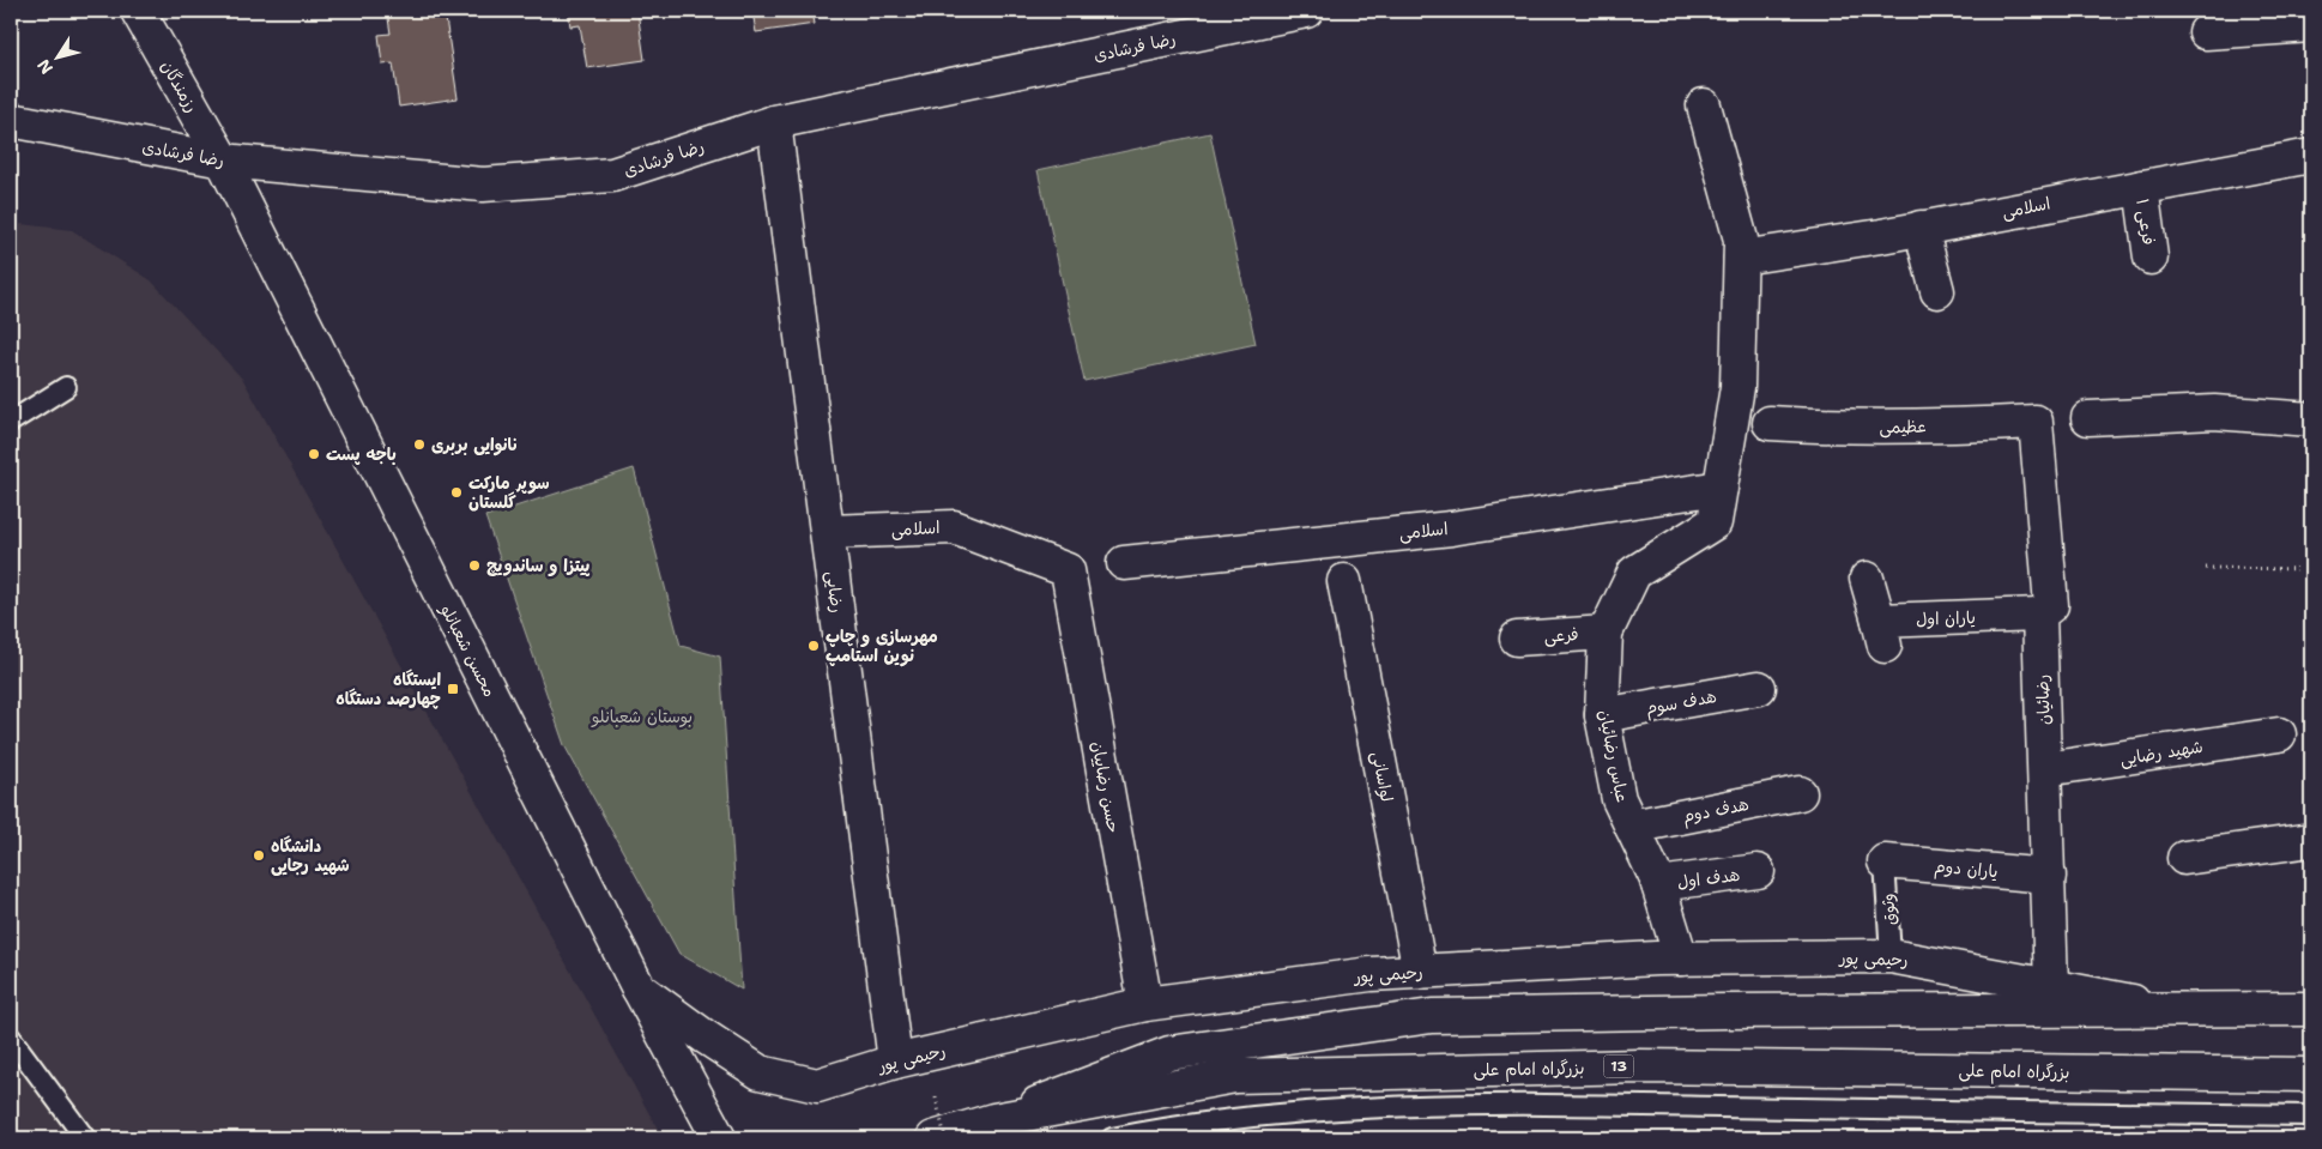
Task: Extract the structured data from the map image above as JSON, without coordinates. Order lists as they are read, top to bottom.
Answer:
{
  "streets": {
    "main road": [
      "رضا فرشادی",
      "رزمندگان",
      "اسلامی",
      "فرعی ۱",
      "عظیمی",
      "رضایی",
      "یاران اول",
      "فرعی",
      "محسن شعبانلو",
      "رضائیان",
      "هدف سوم",
      "شهید رضایی",
      "عباس رضائیان",
      "لواسانی",
      "حسن رضاییان",
      "هدف دوم",
      "یاران دوم",
      "هدف اول",
      "رحیمی پور",
      "13",
      "بزرگراه امام علی"
    ],
    "lane": ["وثوق"]
  },
  "crossings": [
    ["رضا فرشادی", "رزمندگان"],
    ["رضا فرشادی", "رضایی"],
    ["رضا فرشادی", "محسن شعبانلو"],
    ["رزمندگان", "محسن شعبانلو"],
    ["اسلامی", "فرعی ۱"],
    ["اسلامی", "رضایی"],
    ["اسلامی", "عباس رضائیان"],
    ["اسلامی", "حسن رضاییان"],
    ["عظیمی", "رضائیان"],
    ["رضایی", "رحیمی پور"],
    ["یاران اول", "رضائیان"],
    ["فرعی", "عباس رضائیان"],
    ["محسن شعبانلو", "رحیمی پور"],
    ["رضائیان", "شهید رضایی"],
    ["رضائیان", "یاران دوم"],
    ["رضائیان", "رحیمی پور"],
    ["هدف سوم", "عباس رضائیان"],
    ["عباس رضائیان", "هدف دوم"],
    ["عباس رضائیان", "هدف اول"],
    ["عباس رضائیان", "رحیمی پور"],
    ["لواسانی", "رحیمی پور"],
    ["حسن رضاییان", "رحیمی پور"],
    ["یاران دوم", "وثوق"],
    ["وثوق", "رحیمی پور"]
  ],
  "parks": ["بوستان شعبانلو"],
  "places": {
    "other": [
      "نانوایی بربری",
      "باجه پست",
      "سوپر مارکت گلستان",
      "پیتزا و ساندویچ",
      "مهرسازی و چاپ نوین استامپ",
      "دانشگاه شهید رجایی"
    ],
    "transit": ["ایستگاه چهارصد دستگاه"]
  },
  "north": "bottom left"
}
